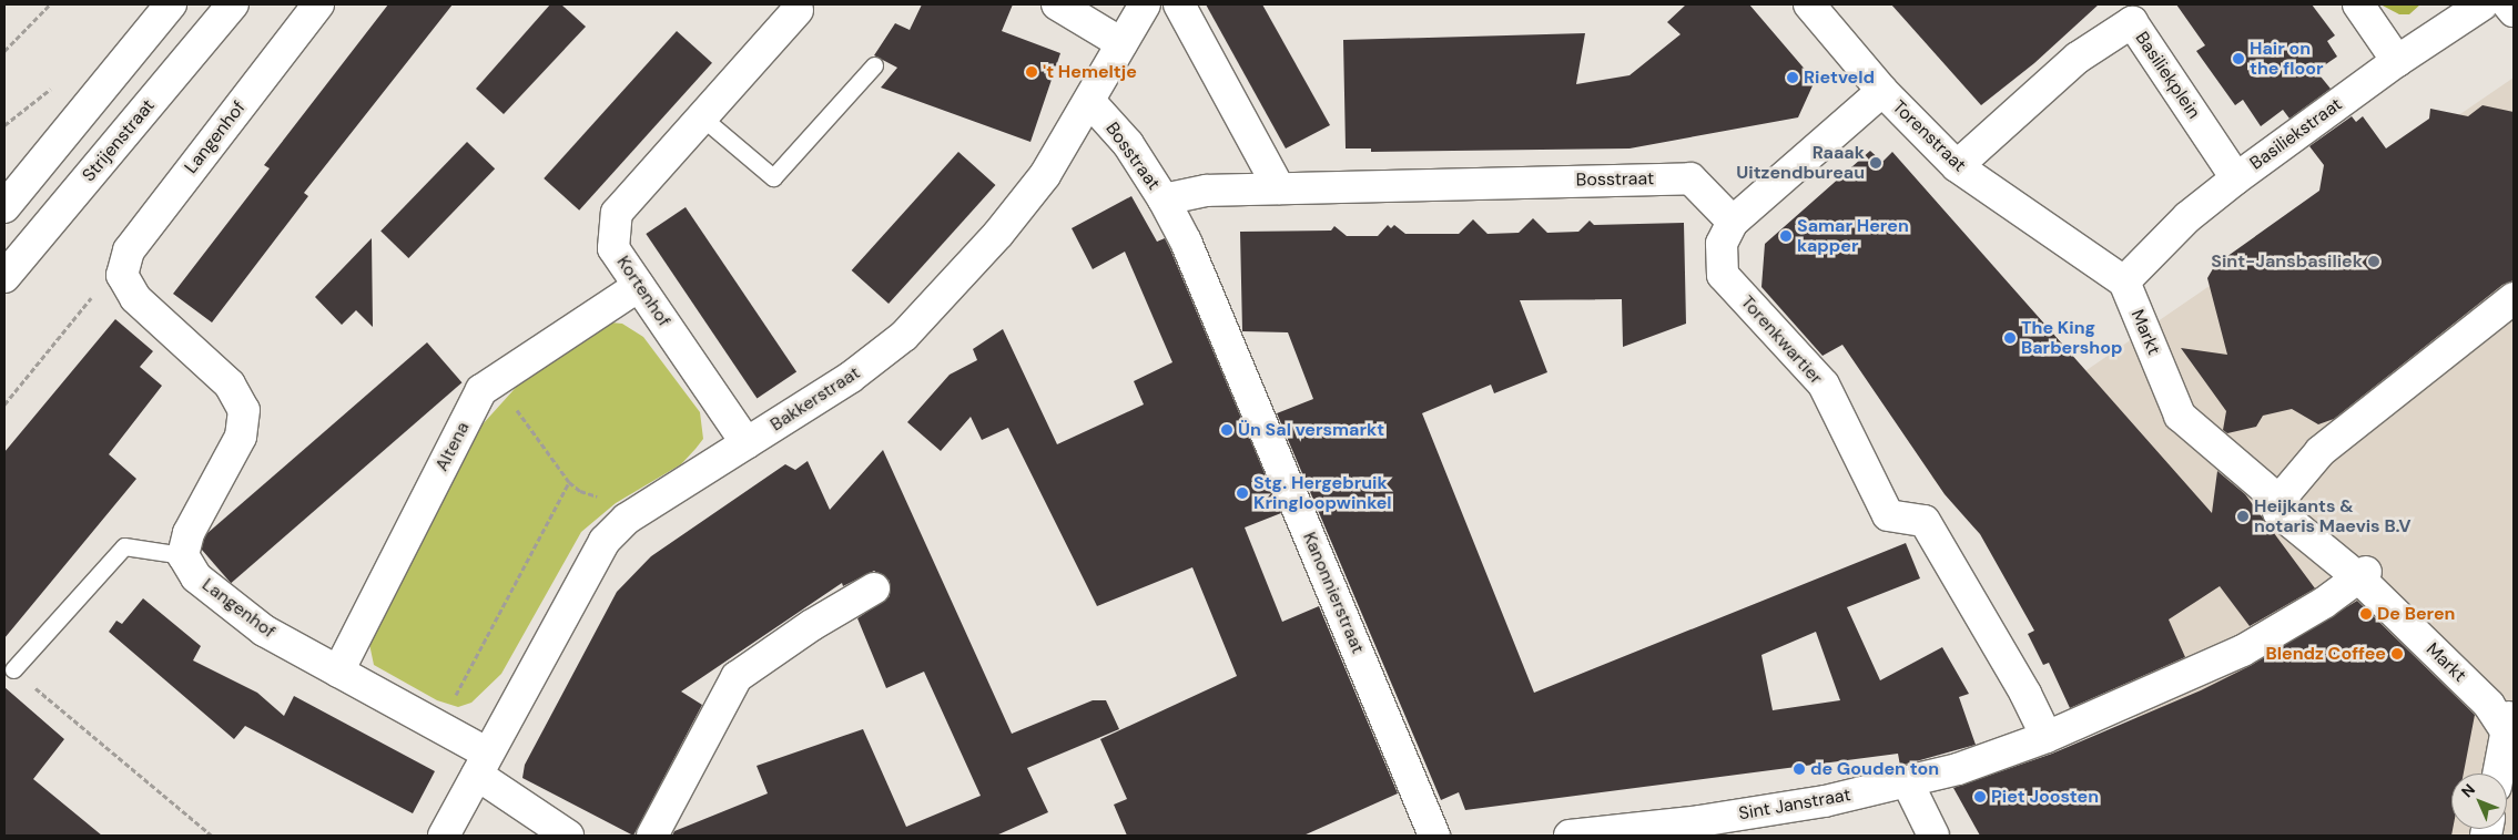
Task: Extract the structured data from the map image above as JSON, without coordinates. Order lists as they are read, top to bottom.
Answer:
{
  "streets": {
    "street": [
      "Basiliekplein",
      "Basiliekstraat",
      "Torenstraat",
      "Langenhof",
      "Strijenstraat",
      "Bosstraat",
      "Kortenhof",
      "Markt",
      "Torenkwartier",
      "Bakkerstraat",
      "Altena",
      "Kanonnierstraat",
      "Sint Janstraat"
    ]
  },
  "crossings": [
    ["Basiliekplein", "Basiliekstraat"],
    ["Basiliekplein", "Torenstraat"],
    ["Basiliekstraat", "Torenstraat"],
    ["Basiliekstraat", "Markt"],
    ["Torenstraat", "Markt"],
    ["Langenhof", "Bakkerstraat"],
    ["Langenhof", "Altena"],
    ["Bosstraat", "Torenkwartier"],
    ["Bosstraat", "Bakkerstraat"],
    ["Bosstraat", "Kanonnierstraat"],
    ["Kortenhof", "Bakkerstraat"],
    ["Kortenhof", "Altena"],
    ["Markt", "Sint Janstraat"],
    ["Torenkwartier", "Sint Janstraat"]
  ],
  "places": [
    "Hair on the floor",
    "'t Hemeltje",
    "Rietveld",
    "Raaak Uitzendbureau",
    "Samar Heren kapper",
    "Sint-Jansbasiliek",
    "The King Barbershop",
    "Ün Sal versmarkt",
    "Stg. Hergebruik Kringloopwinkel",
    "Heijkants & notaris Maevis B.V",
    "De Beren",
    "Blendz Coffee",
    "de Gouden ton",
    "Piet Joosten"
  ],
  "north": "top left"
}
